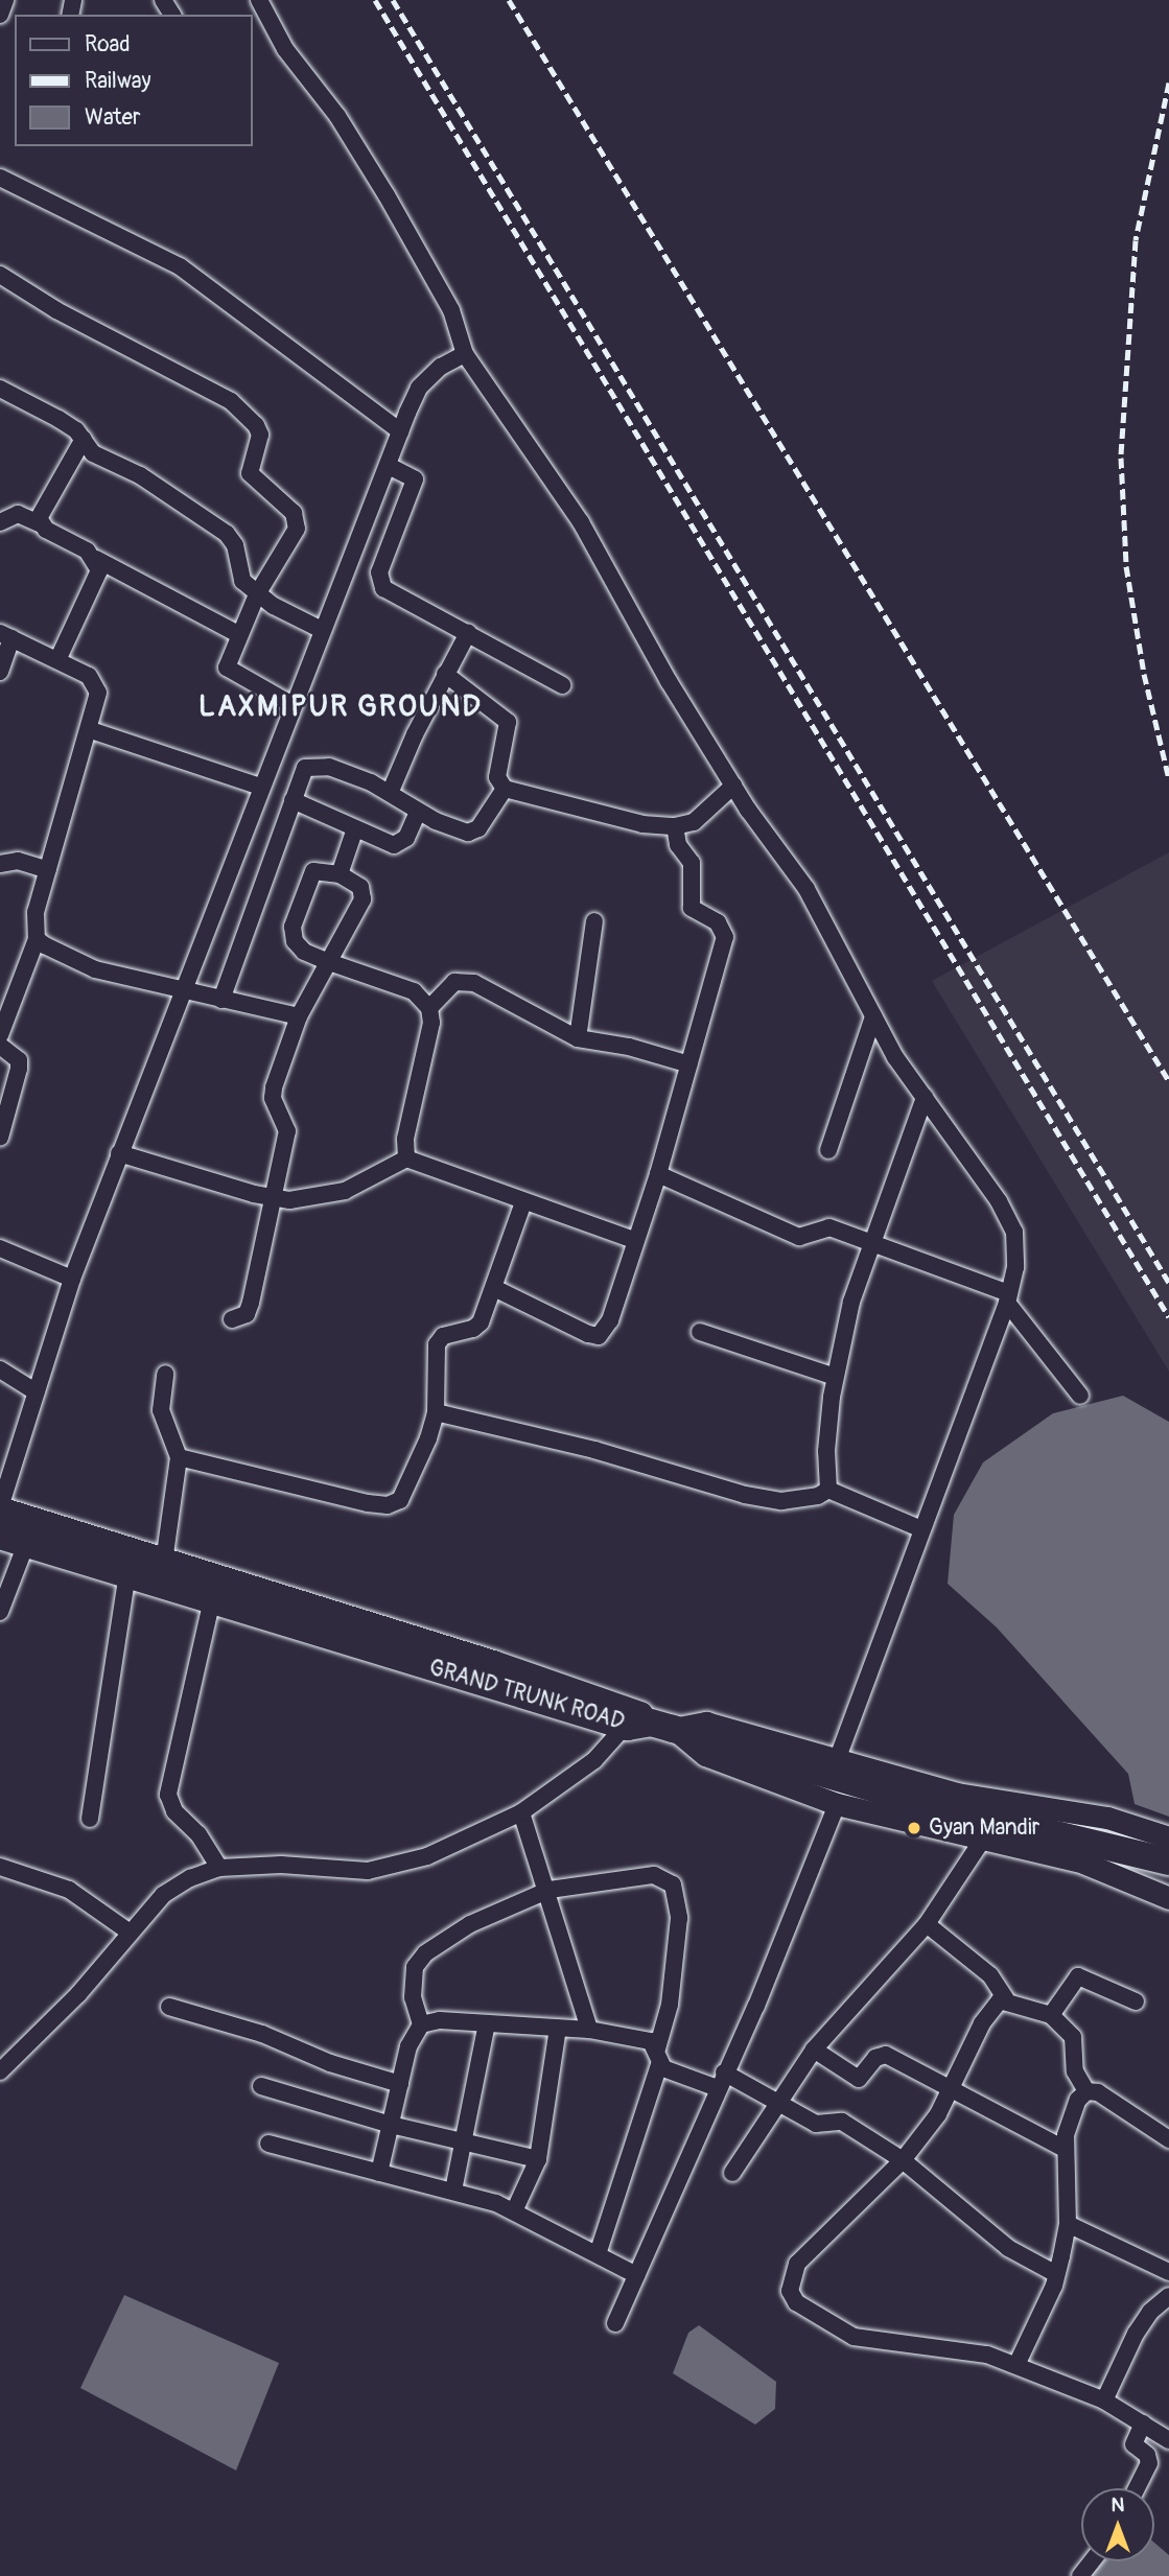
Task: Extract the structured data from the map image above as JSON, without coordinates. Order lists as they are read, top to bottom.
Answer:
{
  "streets": {
    "main road": ["GRAND TRUNK ROAD"]
  },
  "districts": ["LAXMIPUR GROUND"],
  "places": ["Gyan Mandir"],
  "legend": ["Road", "Railway", "Water"],
  "north": "top"
}
